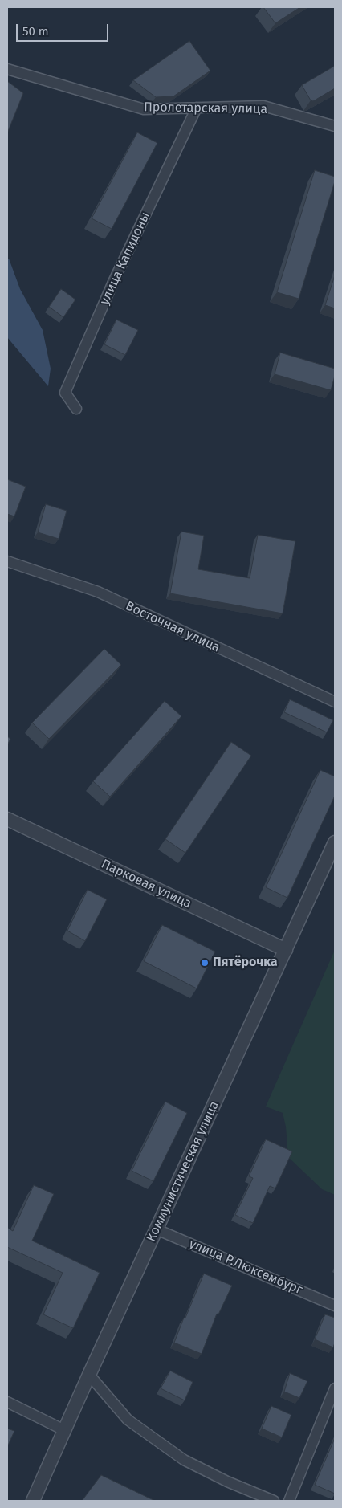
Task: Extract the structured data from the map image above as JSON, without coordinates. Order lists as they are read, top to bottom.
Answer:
{
  "streets": {
    "street": [
      "Пролетарская улица",
      "улица Капидоны",
      "Восточная улица",
      "Парковая улица",
      "Коммунистическая улица",
      "улица Р.Люксембург"
    ]
  },
  "crossings": [
    ["Пролетарская улица", "улица Капидоны"],
    ["Парковая улица", "Коммунистическая улица"],
    ["Коммунистическая улица", "улица Р.Люксембург"]
  ],
  "places": ["Пятёрочка"],
  "scale_bar": "50 m"
}
